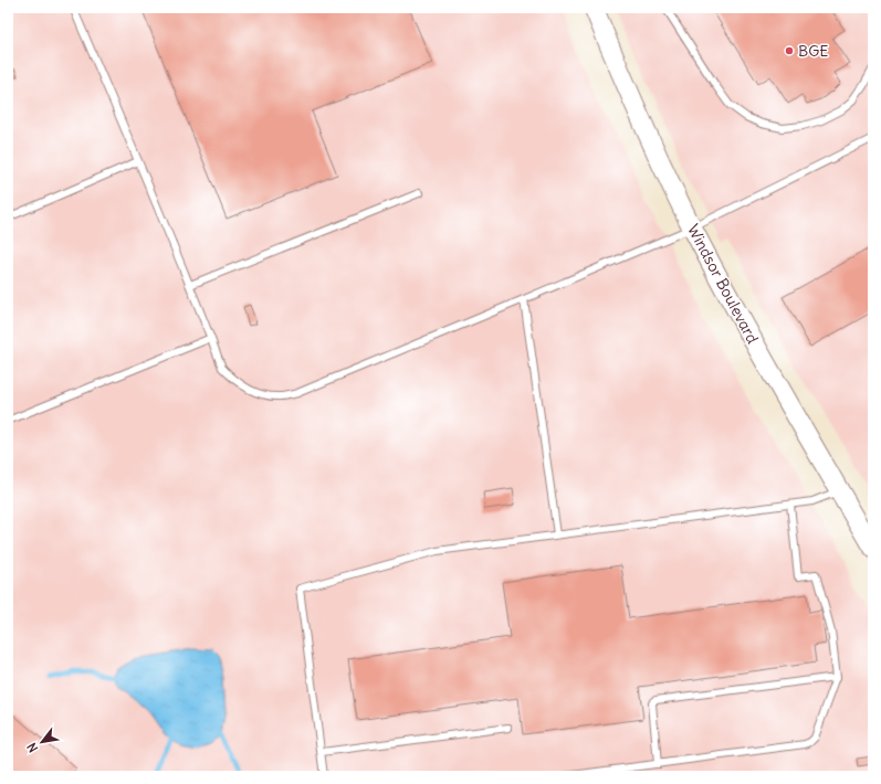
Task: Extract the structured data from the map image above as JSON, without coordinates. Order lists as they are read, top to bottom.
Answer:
{
  "streets": {
    "main road": ["Windsor Boulevard"]
  },
  "places": ["BGE"],
  "north": "bottom left"
}
